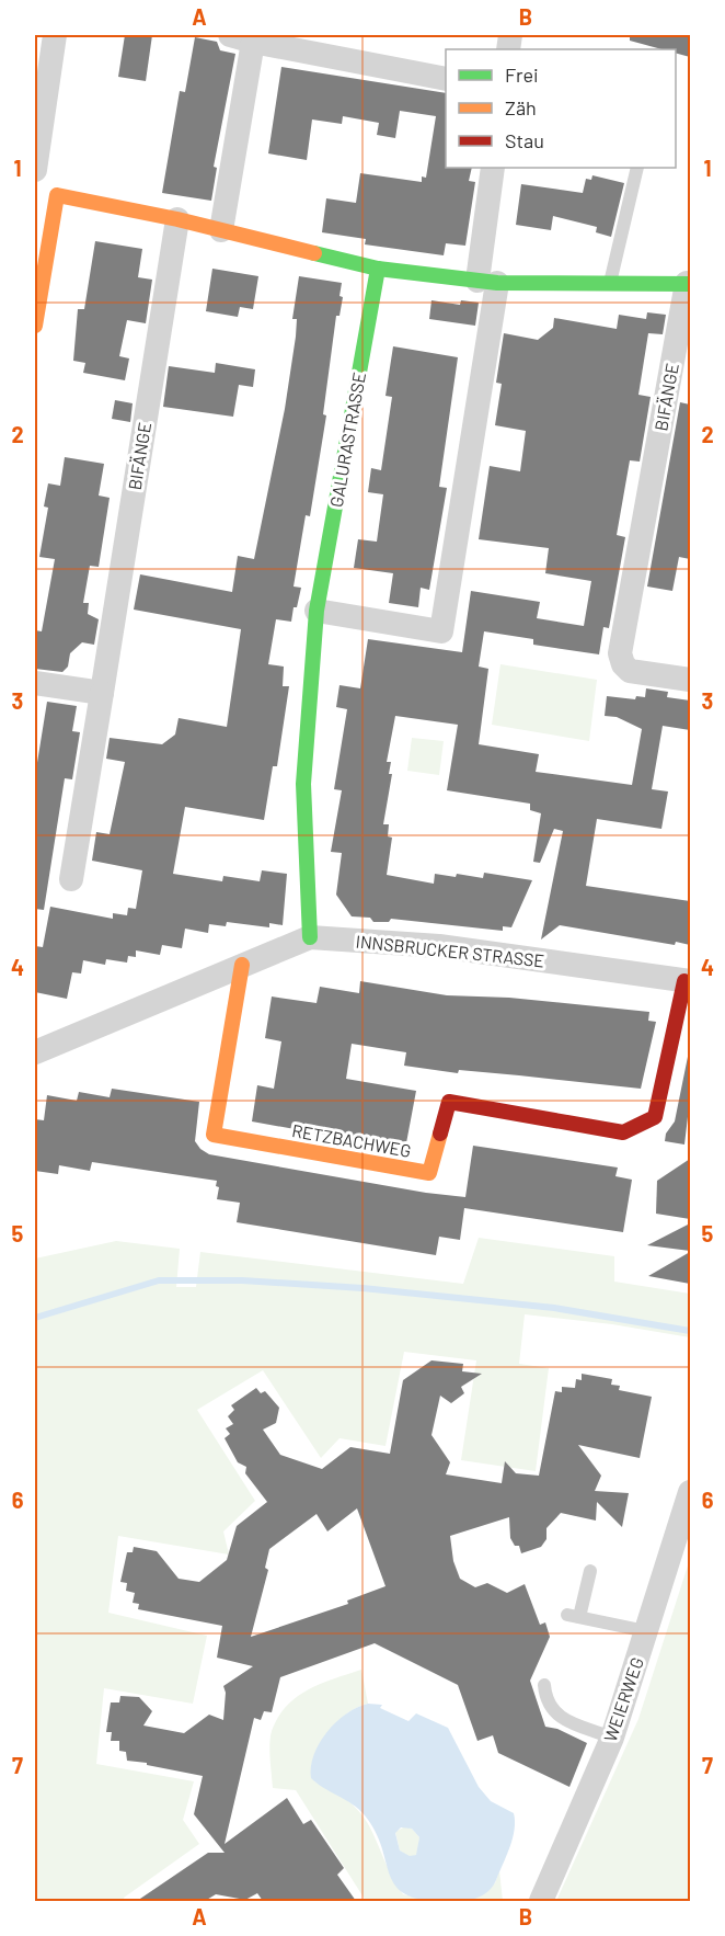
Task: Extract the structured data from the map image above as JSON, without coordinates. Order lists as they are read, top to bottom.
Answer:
{
  "streets": {
    "street": [
      "BIFÄNGE",
      "GALURASTRASSE",
      "INNSBRUCKER STRASSE",
      "RETZBACHWEG",
      "WEIERWEG"
    ]
  },
  "crossings": [
    ["BIFÄNGE", "GALURASTRASSE"],
    ["GALURASTRASSE", "INNSBRUCKER STRASSE"],
    ["INNSBRUCKER STRASSE", "RETZBACHWEG"]
  ],
  "legend": ["Frei", "Zäh", "Stau"],
  "grid": {
    "columns": ["A", "B"],
    "rows": [
      "1",
      "2",
      "3",
      "4",
      "5",
      "6",
      "7"
    ]
  }
}
